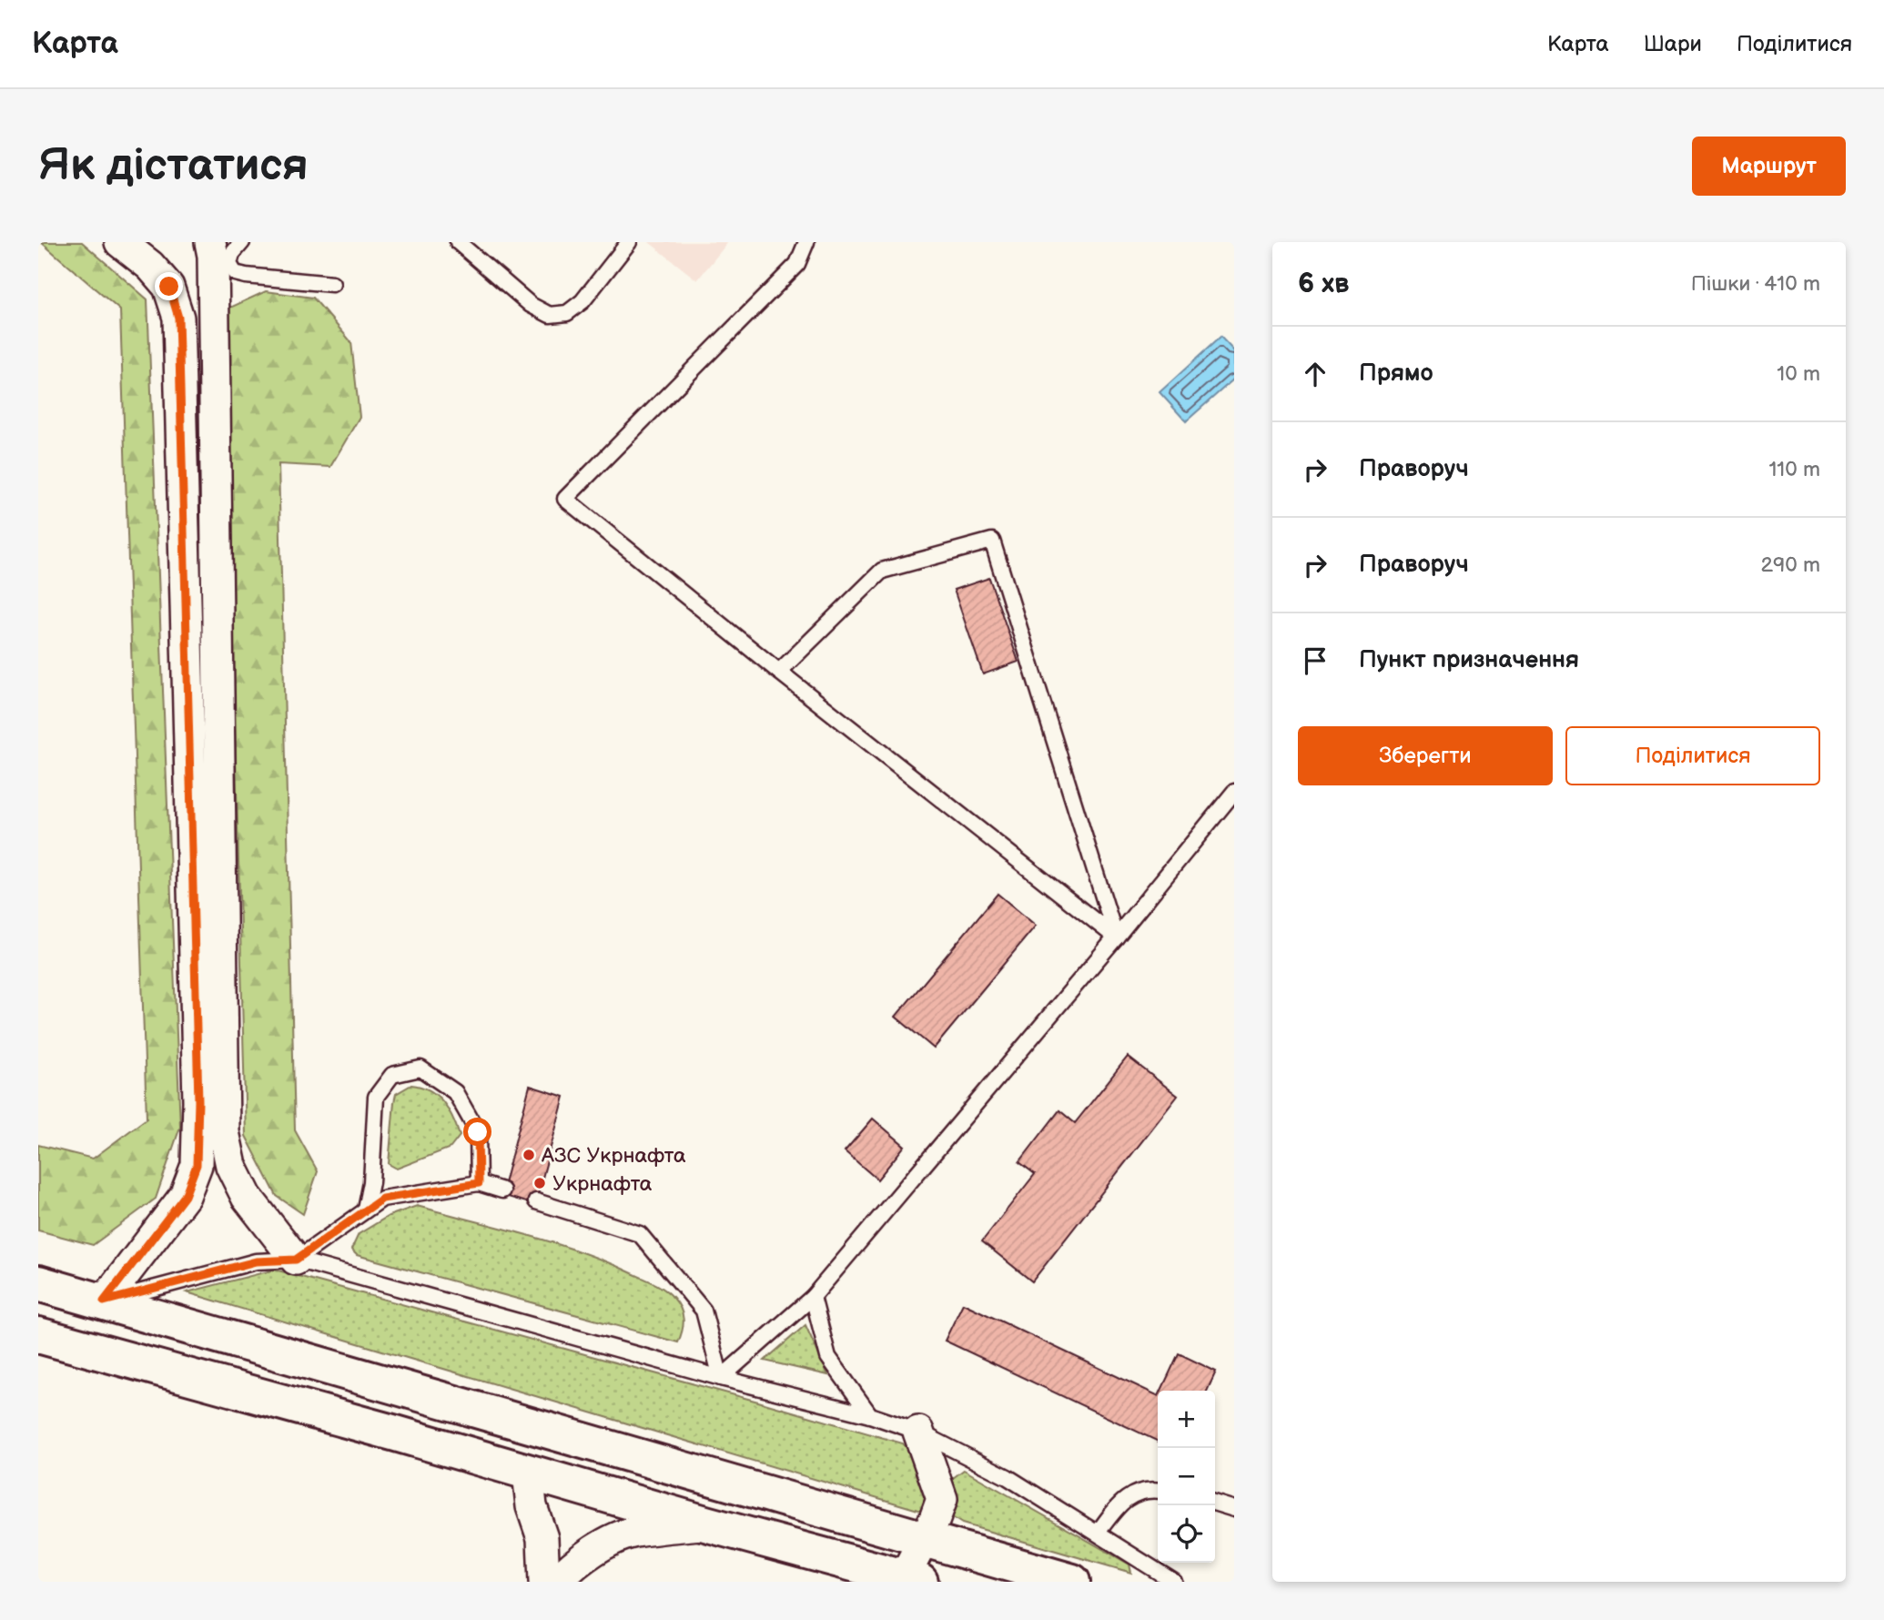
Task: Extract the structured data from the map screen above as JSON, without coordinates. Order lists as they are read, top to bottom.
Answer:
{
  "places": ["АЗС Укрнафта", "Укрнафта"],
  "page": {
    "header": "Карта",
    "nav": ["Карта", "Шари", "Поділитися"],
    "buttons": [
      "Маршрут",
      ["Зберегти", "Поділитися"]
    ],
    "title": "Як дістатися",
    "heading": ["6 хв", "Пішки · 410 m"],
    "list": [
      ["Прямо", "10 m"],
      ["Праворуч", "110 m"],
      ["Праворуч", "290 m"],
      "Пункт призначення"
    ],
    "map_buttons": ["+", "−"]
  }
}
